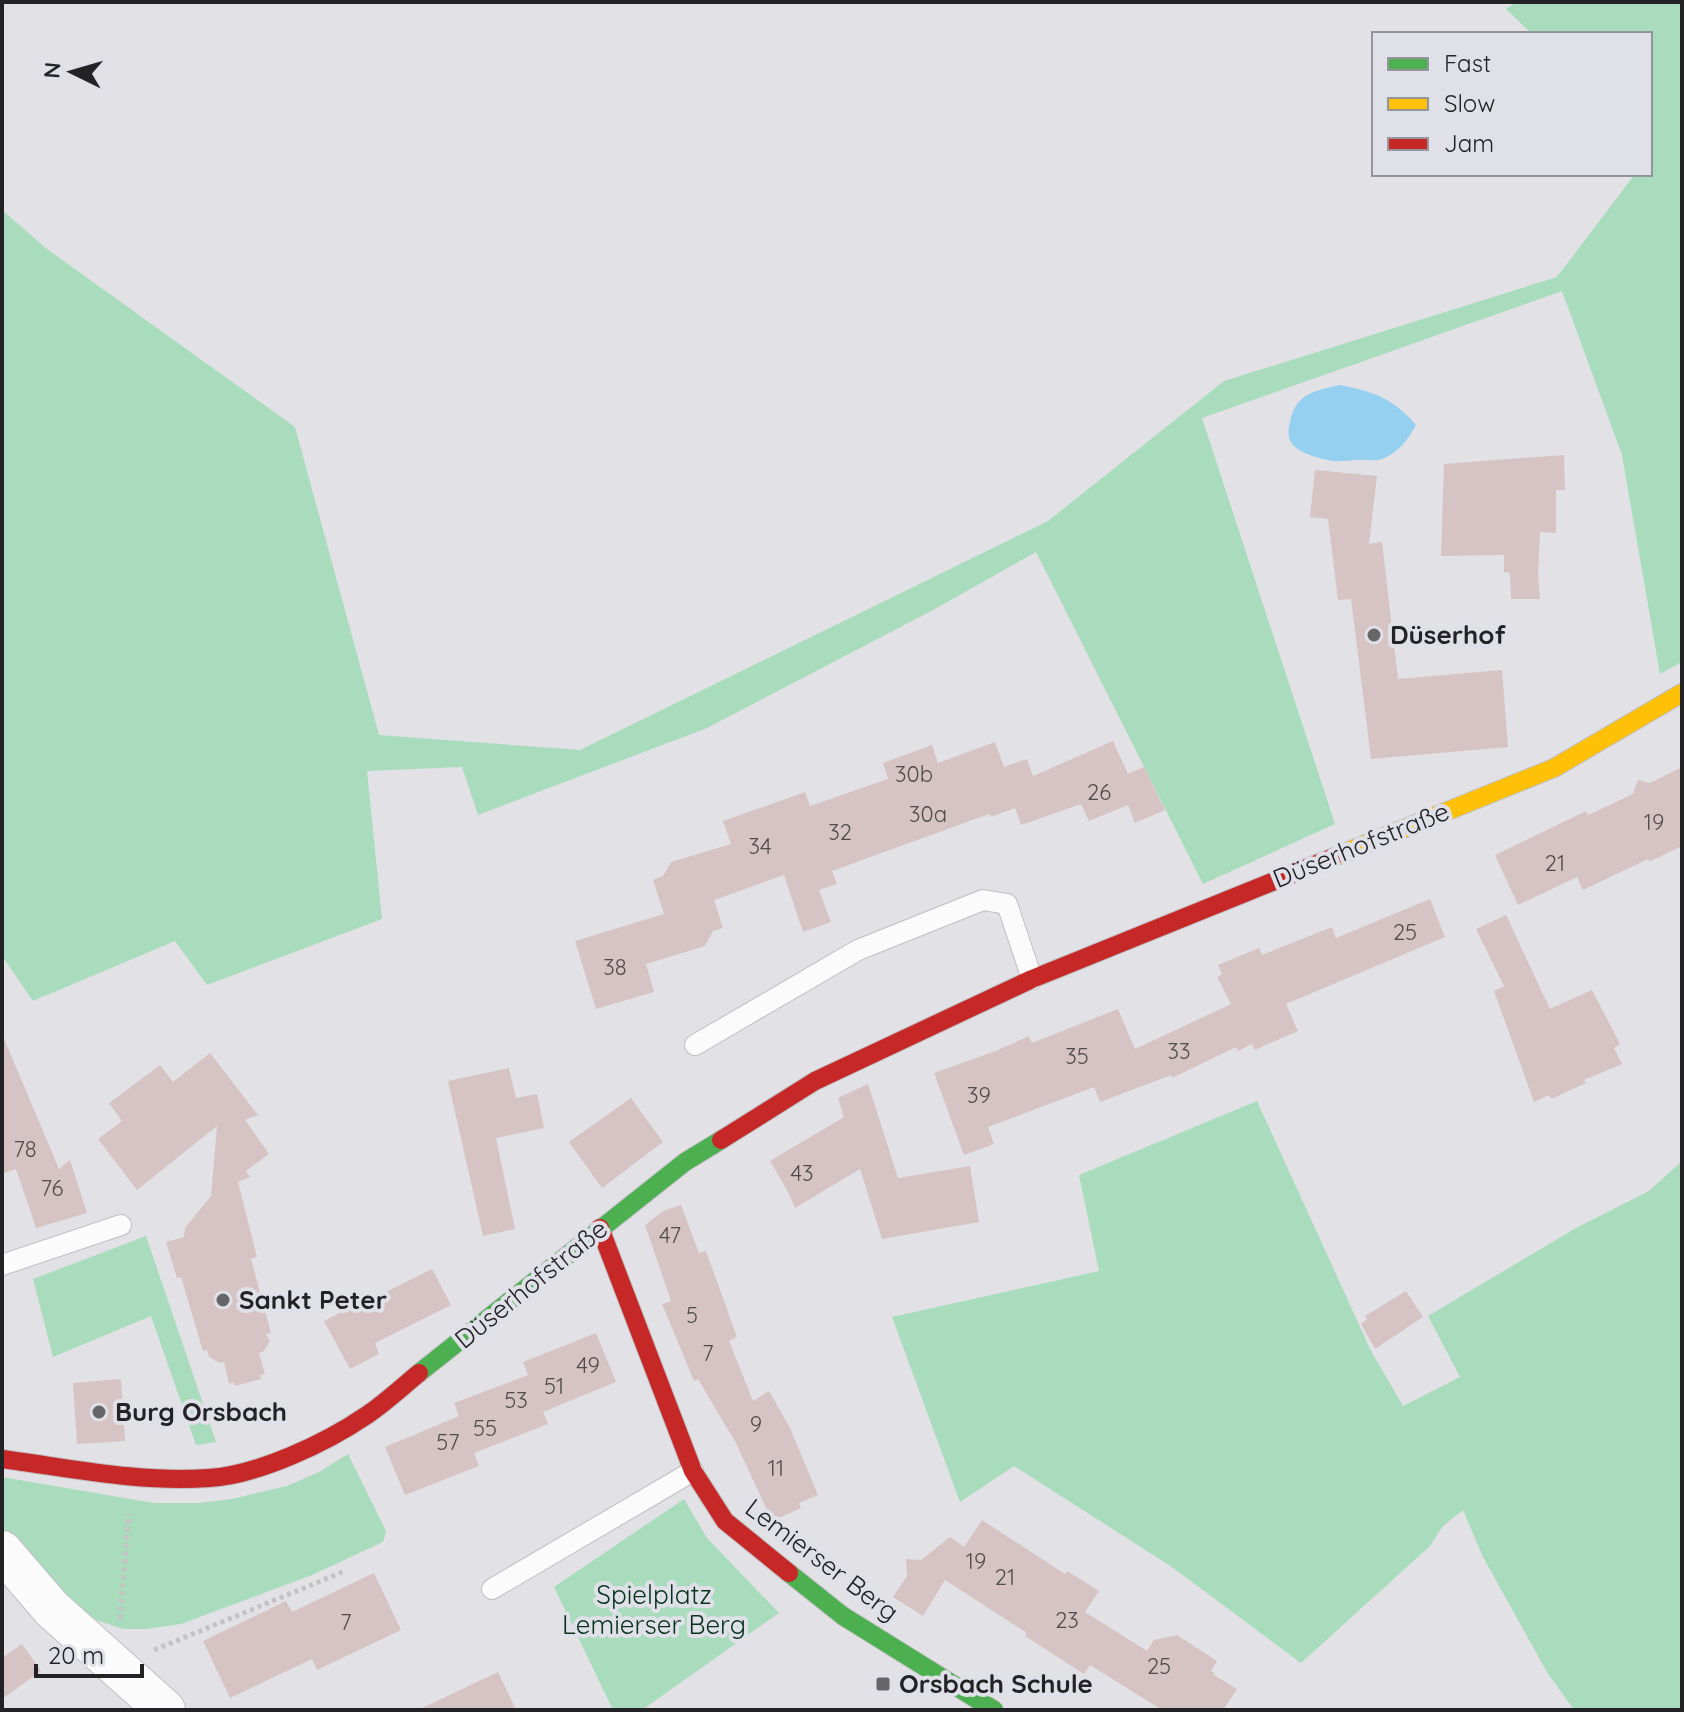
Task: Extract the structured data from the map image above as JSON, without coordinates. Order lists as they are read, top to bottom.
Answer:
{
  "streets": {
    "street": ["Düserhofstraße", "Lemierser Berg"]
  },
  "crossings": [
    ["Düserhofstraße", "Lemierser Berg"]
  ],
  "parks": ["Spielplatz Lemierser Berg"],
  "places": {
    "other": ["Düserhof", "Sankt Peter", "Burg Orsbach"],
    "transit": ["Orsbach Schule"]
  },
  "house_numbers": [
    "30b",
    "26",
    "30a",
    "19",
    "32",
    "34",
    "21",
    "25",
    "38",
    "33",
    "35",
    "39",
    "78",
    "43",
    "76",
    "47",
    "5",
    "7",
    "49",
    "51",
    "53",
    "9",
    "55",
    "57",
    "11",
    "19",
    "21",
    "23",
    "7",
    "25"
  ],
  "legend": ["Fast", "Slow", "Jam"],
  "scale_bar": "20 m",
  "north": "left"
}
